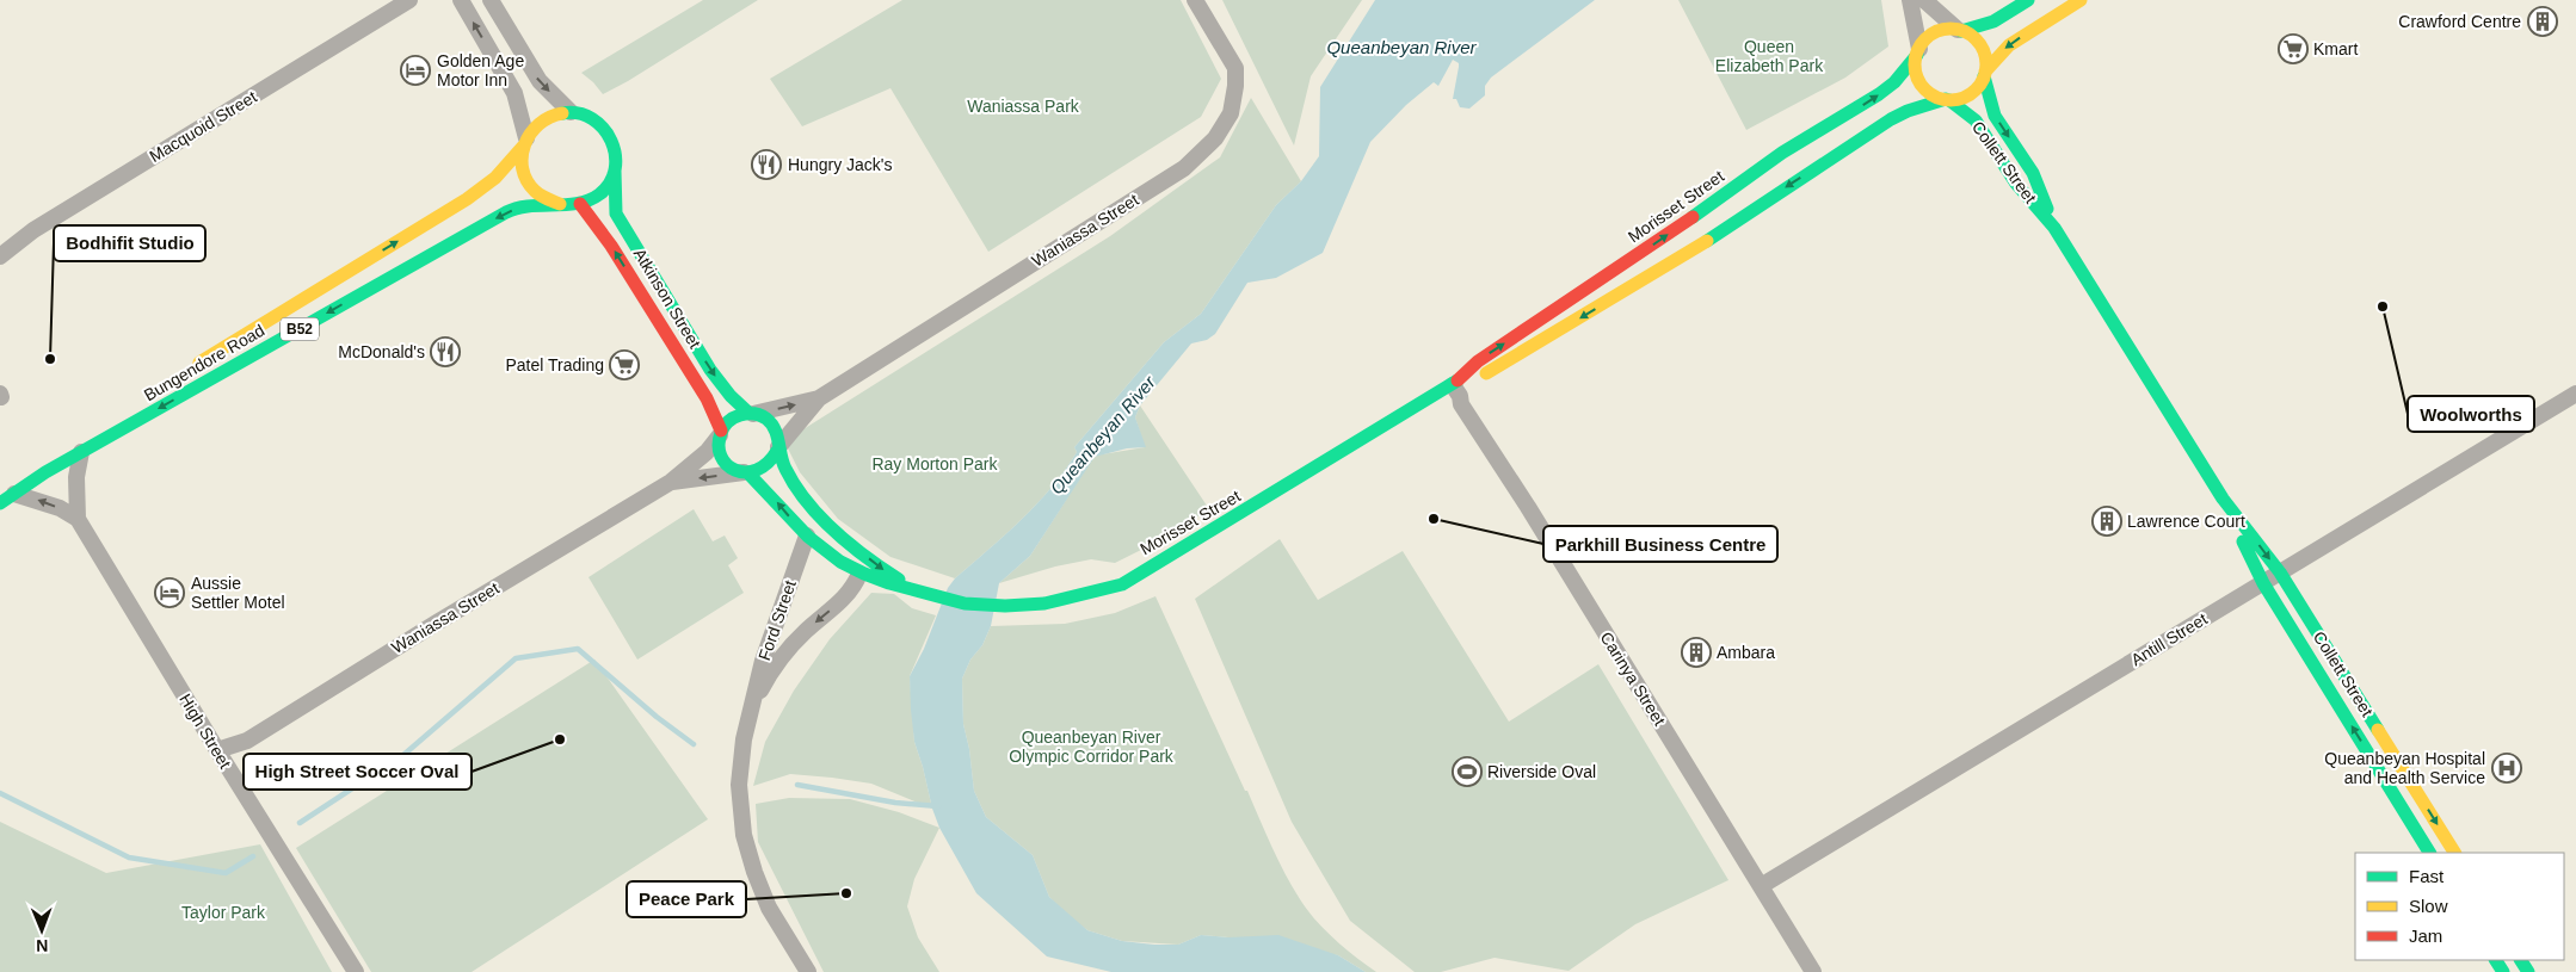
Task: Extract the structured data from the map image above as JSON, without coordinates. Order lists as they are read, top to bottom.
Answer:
{
  "streets": {
    "main road": [
      "Collett Street",
      "Morisset Street",
      "Atkinson Street",
      "B52",
      "Bungendore Road"
    ],
    "street": [
      "Macquoid Street",
      "Waniassa Street",
      "Ford Street",
      "Antill Street",
      "Carinya Street",
      "High Street"
    ]
  },
  "crossings": [
    ["Collett Street", "Morisset Street"],
    ["Collett Street", "Antill Street"],
    ["Morisset Street", "Ford Street"],
    ["Morisset Street", "Carinya Street"],
    ["Waniassa Street", "Atkinson Street"],
    ["Waniassa Street", "High Street"],
    ["Atkinson Street", "B52"],
    ["Atkinson Street", "Bungendore Road"],
    ["B52", "Bungendore Road"],
    ["Antill Street", "Carinya Street"]
  ],
  "water": ["Queanbeyan River"],
  "parks": [
    "Queen Elizabeth Park",
    "Waniassa Park",
    "Ray Morton Park",
    "Queanbeyan River Olympic Corridor Park",
    "Taylor Park"
  ],
  "places": {
    "building": ["Crawford Centre", "Lawrence Court", "Ambara"],
    "supermarket": ["Kmart", "Patel Trading"],
    "hotel": ["Golden Age Motor Inn", "Aussie Settler Motel"],
    "restaurant": ["Hungry Jack's", "McDonald's"],
    "other": [
      "Woolworths",
      "Bodhifit Studio",
      "Parkhill Business Centre",
      "High Street Soccer Oval",
      "Peace Park"
    ],
    "hospital": ["Queanbeyan Hospital and Health Service"],
    "sports": ["Riverside Oval"]
  },
  "legend": ["Fast", "Slow", "Jam"],
  "north": "bottom"
}
